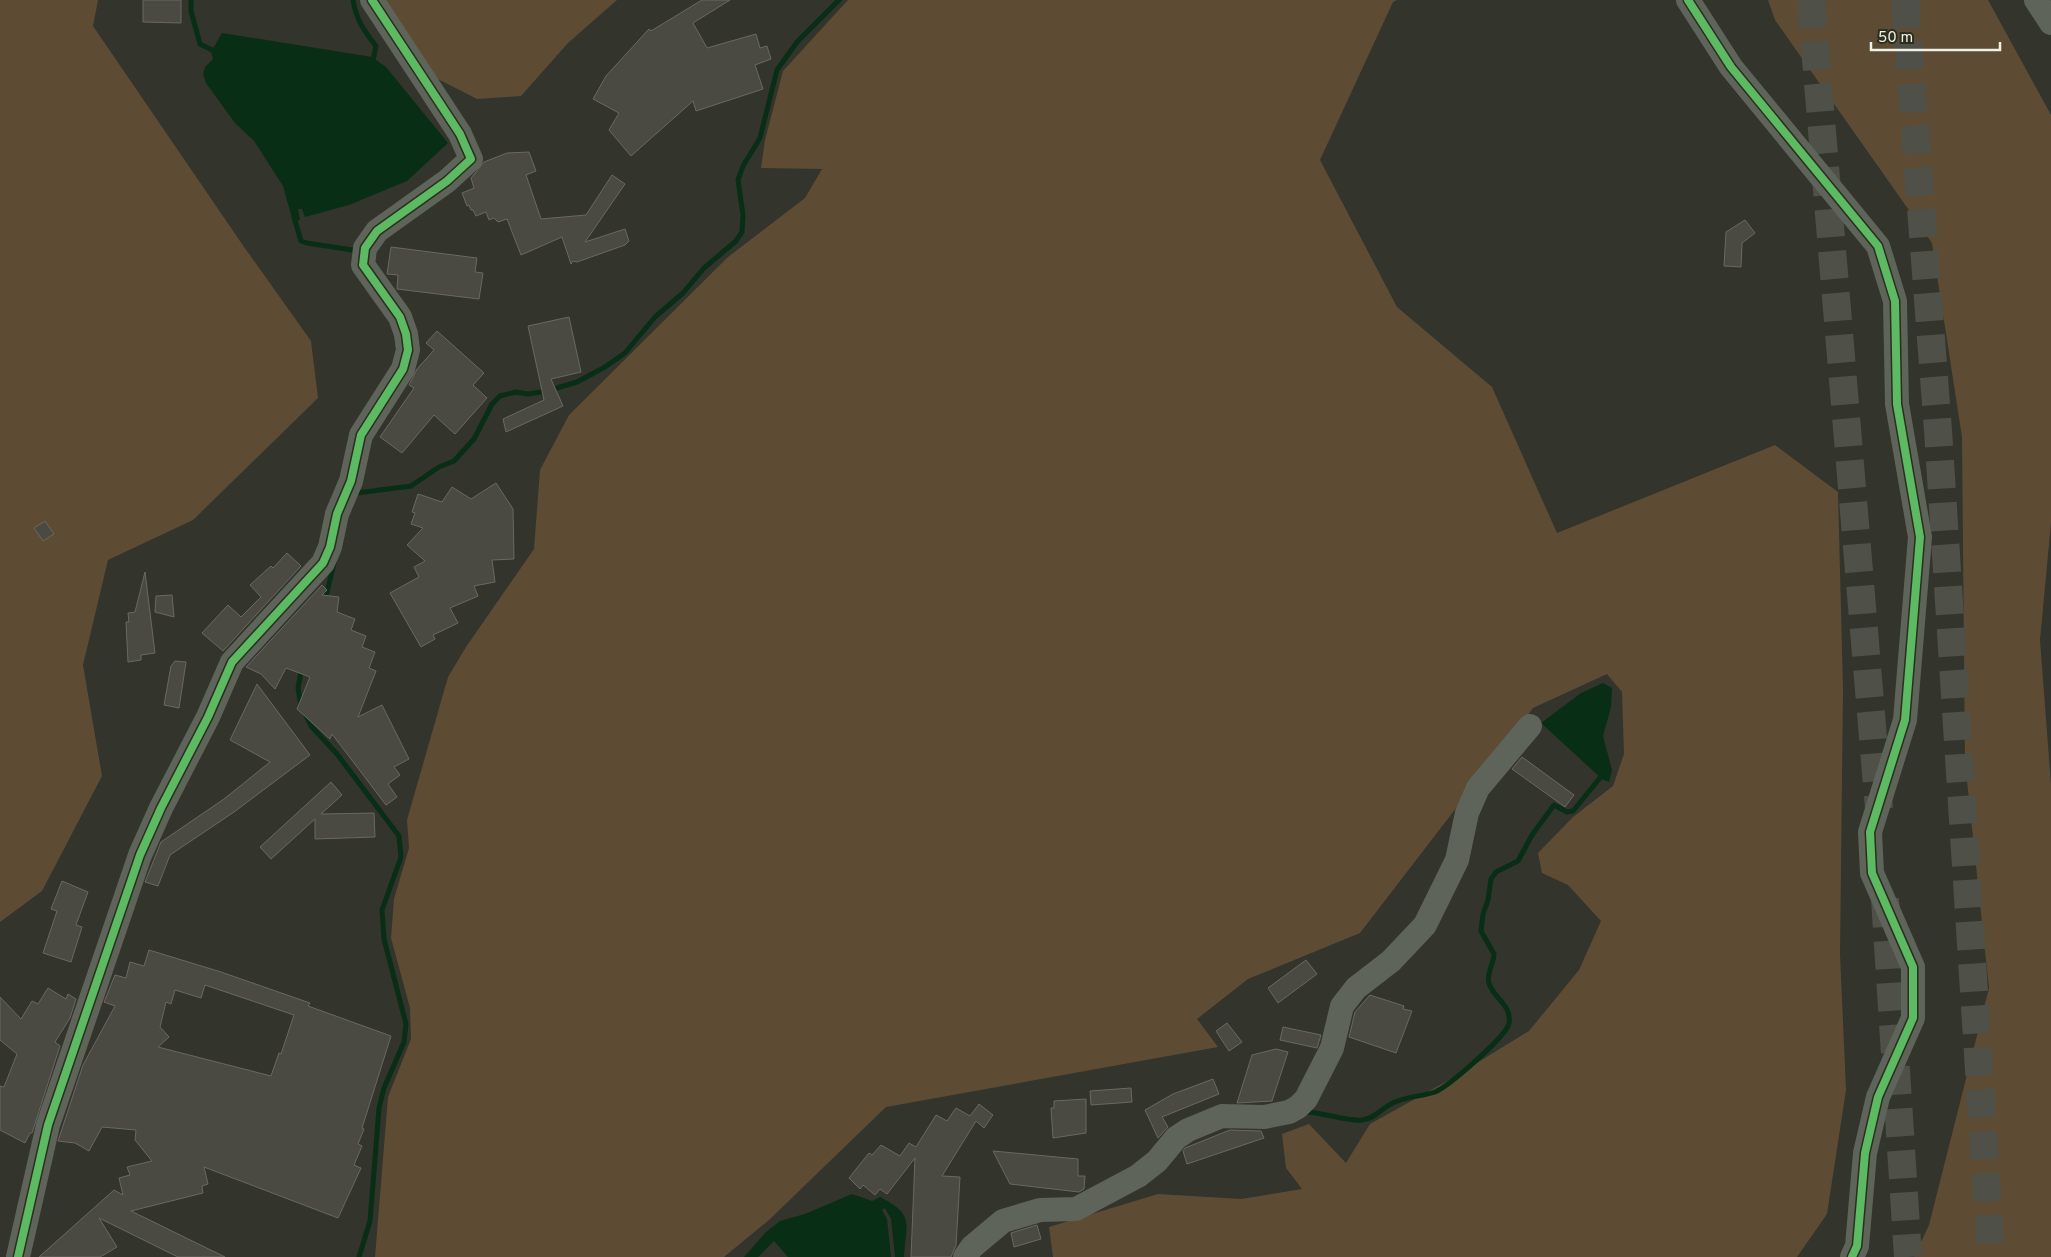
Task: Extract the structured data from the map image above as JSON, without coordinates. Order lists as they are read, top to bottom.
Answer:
{
  "scale_bar": "50 m"
}
